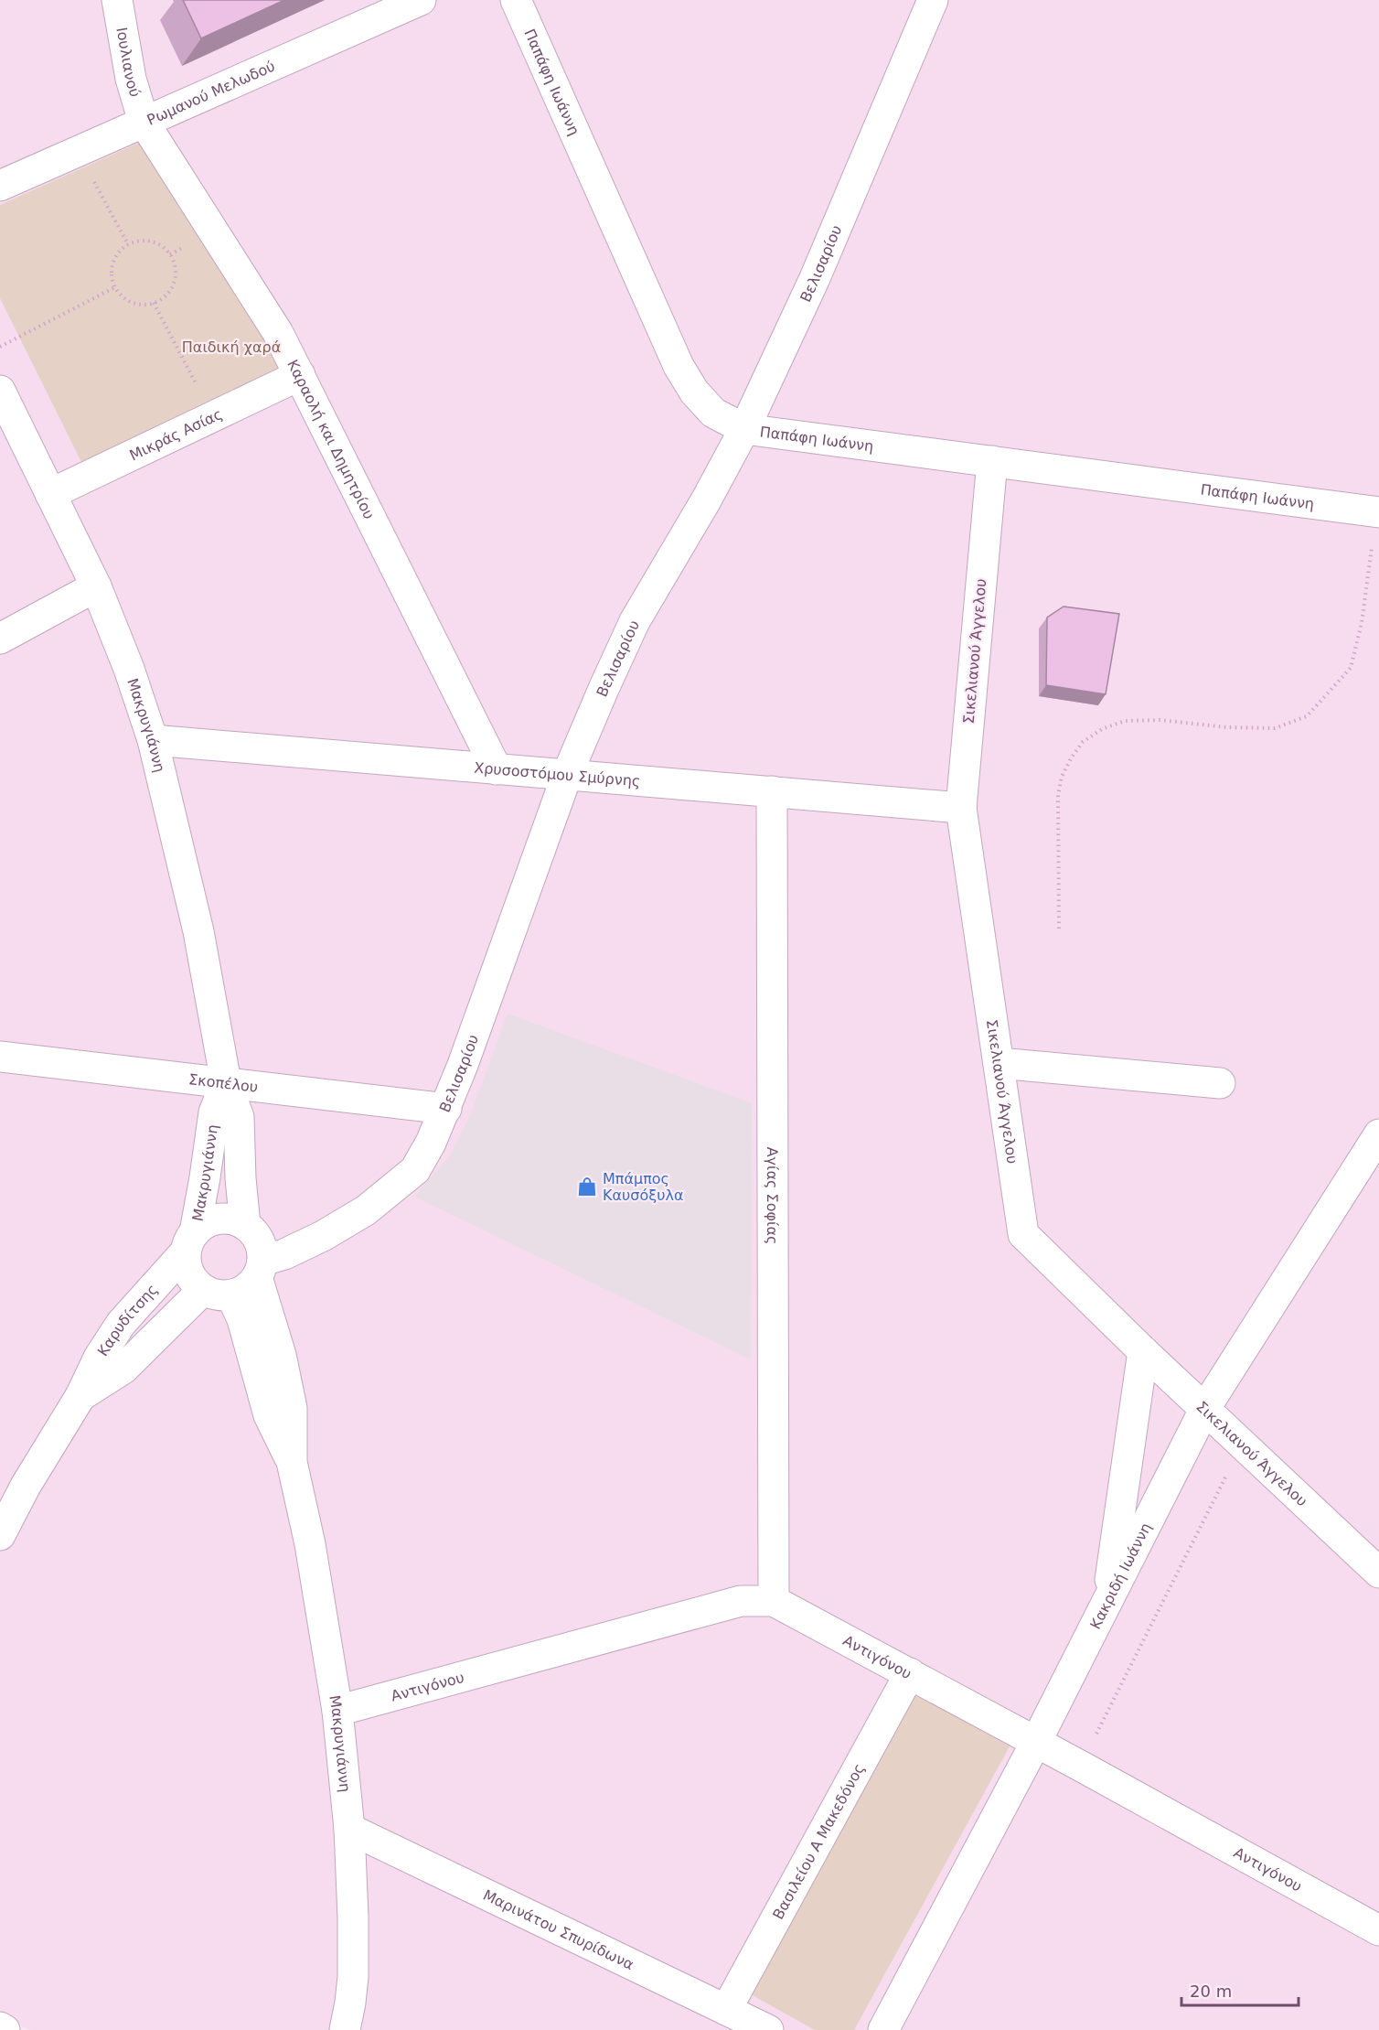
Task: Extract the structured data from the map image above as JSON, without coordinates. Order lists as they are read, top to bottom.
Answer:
{
  "streets": {
    "street": [
      "Ιουλιανού",
      "Παπάφη Ιωάννη",
      "Ρωμανού Μελωδού",
      "Βελισαρίου",
      "Μικράς Ασίας",
      "Καραολή και Δημητρίου",
      "Σικελιανού Άγγελου",
      "Μακρυγιάννη",
      "Χρυσοστόμου Σμύρνης",
      "Σκοπέλου",
      "Αγίας Σοφίας",
      "Καρυδίτσης",
      "Κακριδή Ιωάννη",
      "Αντιγόνου",
      "Βασιλείου Α Μακεδόνος",
      "Μαρινάτου Σπυρίδωνα"
    ]
  },
  "crossings": [
    ["Ιουλιανού", "Ρωμανού Μελωδού"],
    ["Ιουλιανού", "Καραολή και Δημητρίου"],
    ["Παπάφη Ιωάννη", "Βελισαρίου"],
    ["Παπάφη Ιωάννη", "Σικελιανού Άγγελου"],
    ["Ρωμανού Μελωδού", "Καραολή και Δημητρίου"],
    ["Βελισαρίου", "Μακρυγιάννη"],
    ["Βελισαρίου", "Χρυσοστόμου Σμύρνης"],
    ["Βελισαρίου", "Σκοπέλου"],
    ["Βελισαρίου", "Καρυδίτσης"],
    ["Μικράς Ασίας", "Καραολή και Δημητρίου"],
    ["Μικράς Ασίας", "Μακρυγιάννη"],
    ["Καραολή και Δημητρίου", "Χρυσοστόμου Σμύρνης"],
    ["Σικελιανού Άγγελου", "Χρυσοστόμου Σμύρνης"],
    ["Σικελιανού Άγγελου", "Κακριδή Ιωάννη"],
    ["Μακρυγιάννη", "Χρυσοστόμου Σμύρνης"],
    ["Μακρυγιάννη", "Σκοπέλου"],
    ["Μακρυγιάννη", "Καρυδίτσης"],
    ["Μακρυγιάννη", "Αντιγόνου"],
    ["Μακρυγιάννη", "Μαρινάτου Σπυρίδωνα"],
    ["Χρυσοστόμου Σμύρνης", "Αγίας Σοφίας"],
    ["Αγίας Σοφίας", "Αντιγόνου"],
    ["Κακριδή Ιωάννη", "Αντιγόνου"],
    ["Αντιγόνου", "Βασιλείου Α Μακεδόνος"],
    ["Βασιλείου Α Μακεδόνος", "Μαρινάτου Σπυρίδωνα"]
  ],
  "parks": ["Παιδική χαρά"],
  "places": {
    "shop": ["Μπάμπος Καυσόξυλα"]
  },
  "scale_bar": "20 m"
}
